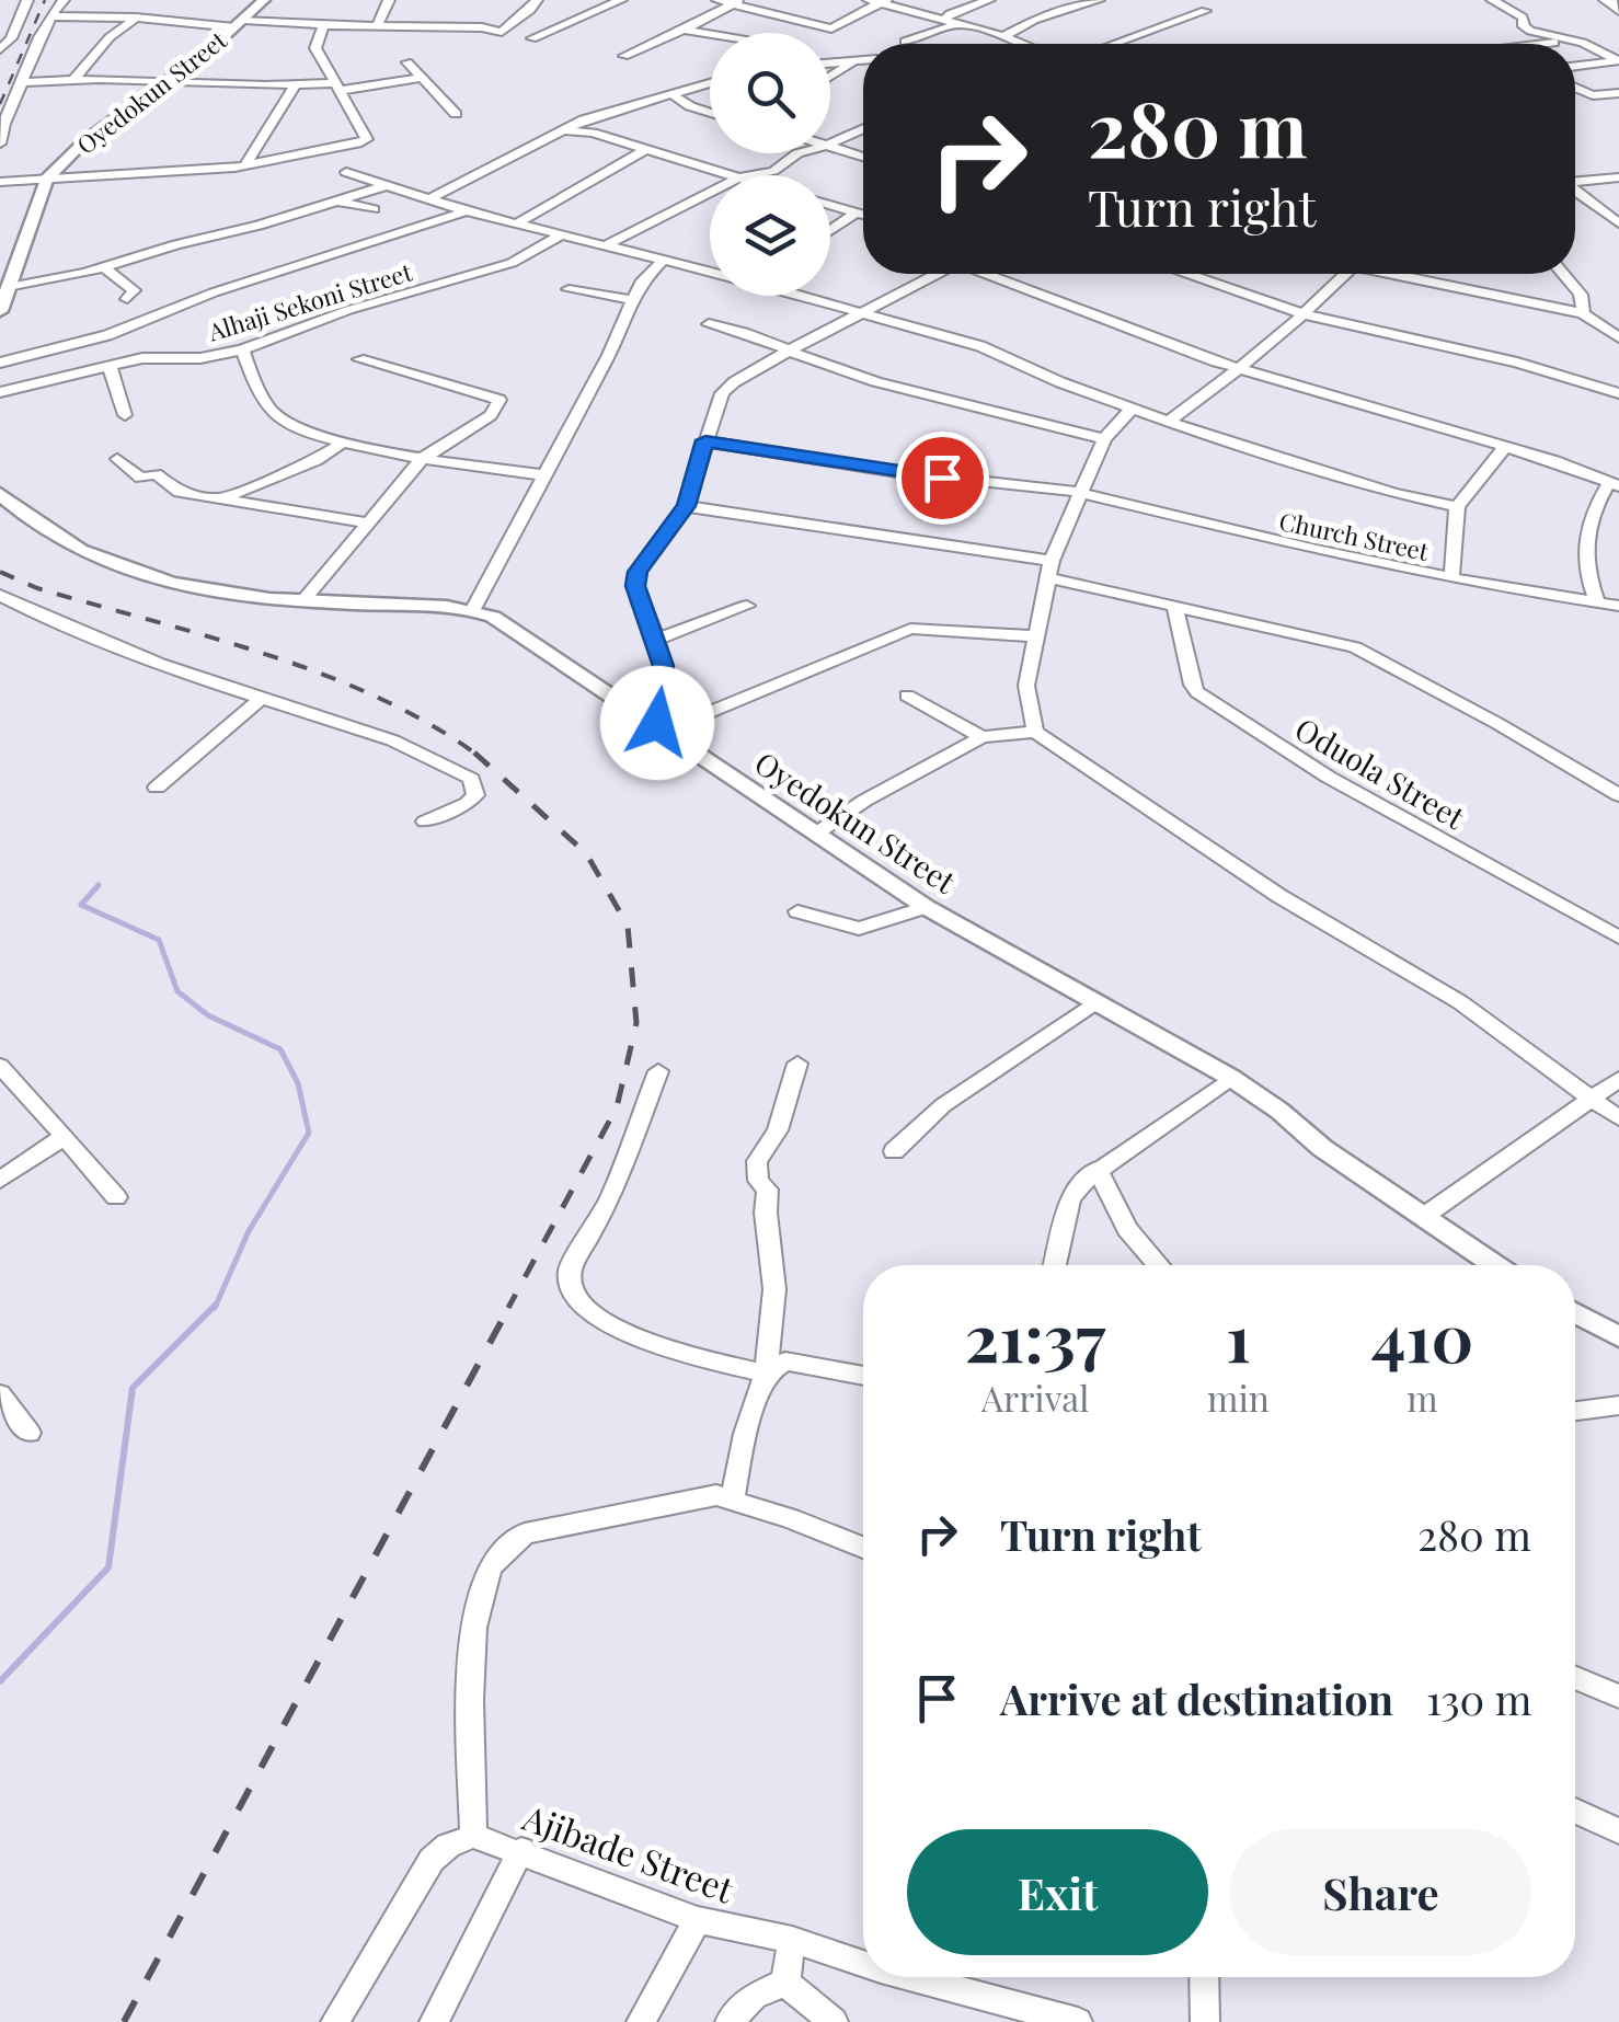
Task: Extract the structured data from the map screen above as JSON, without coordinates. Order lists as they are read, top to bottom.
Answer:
{
  "streets": {
    "street": [
      "Oyedokun Street",
      "Alhaji Sekoni Street",
      "Church Street",
      "Oduola Street",
      "Ajibade Street"
    ]
  },
  "page": {
    "turn": ["280 m", "Turn right"],
    "eta": [
      "21:37",
      "Arrival",
      "1",
      "min",
      "410",
      "m"
    ],
    "list": [
      {
        "name": "Turn right",
        "value": "280 m"
      },
      {
        "name": "Arrive at destination",
        "value": "130 m"
      }
    ],
    "buttons": ["Exit", "Share"]
  }
}
